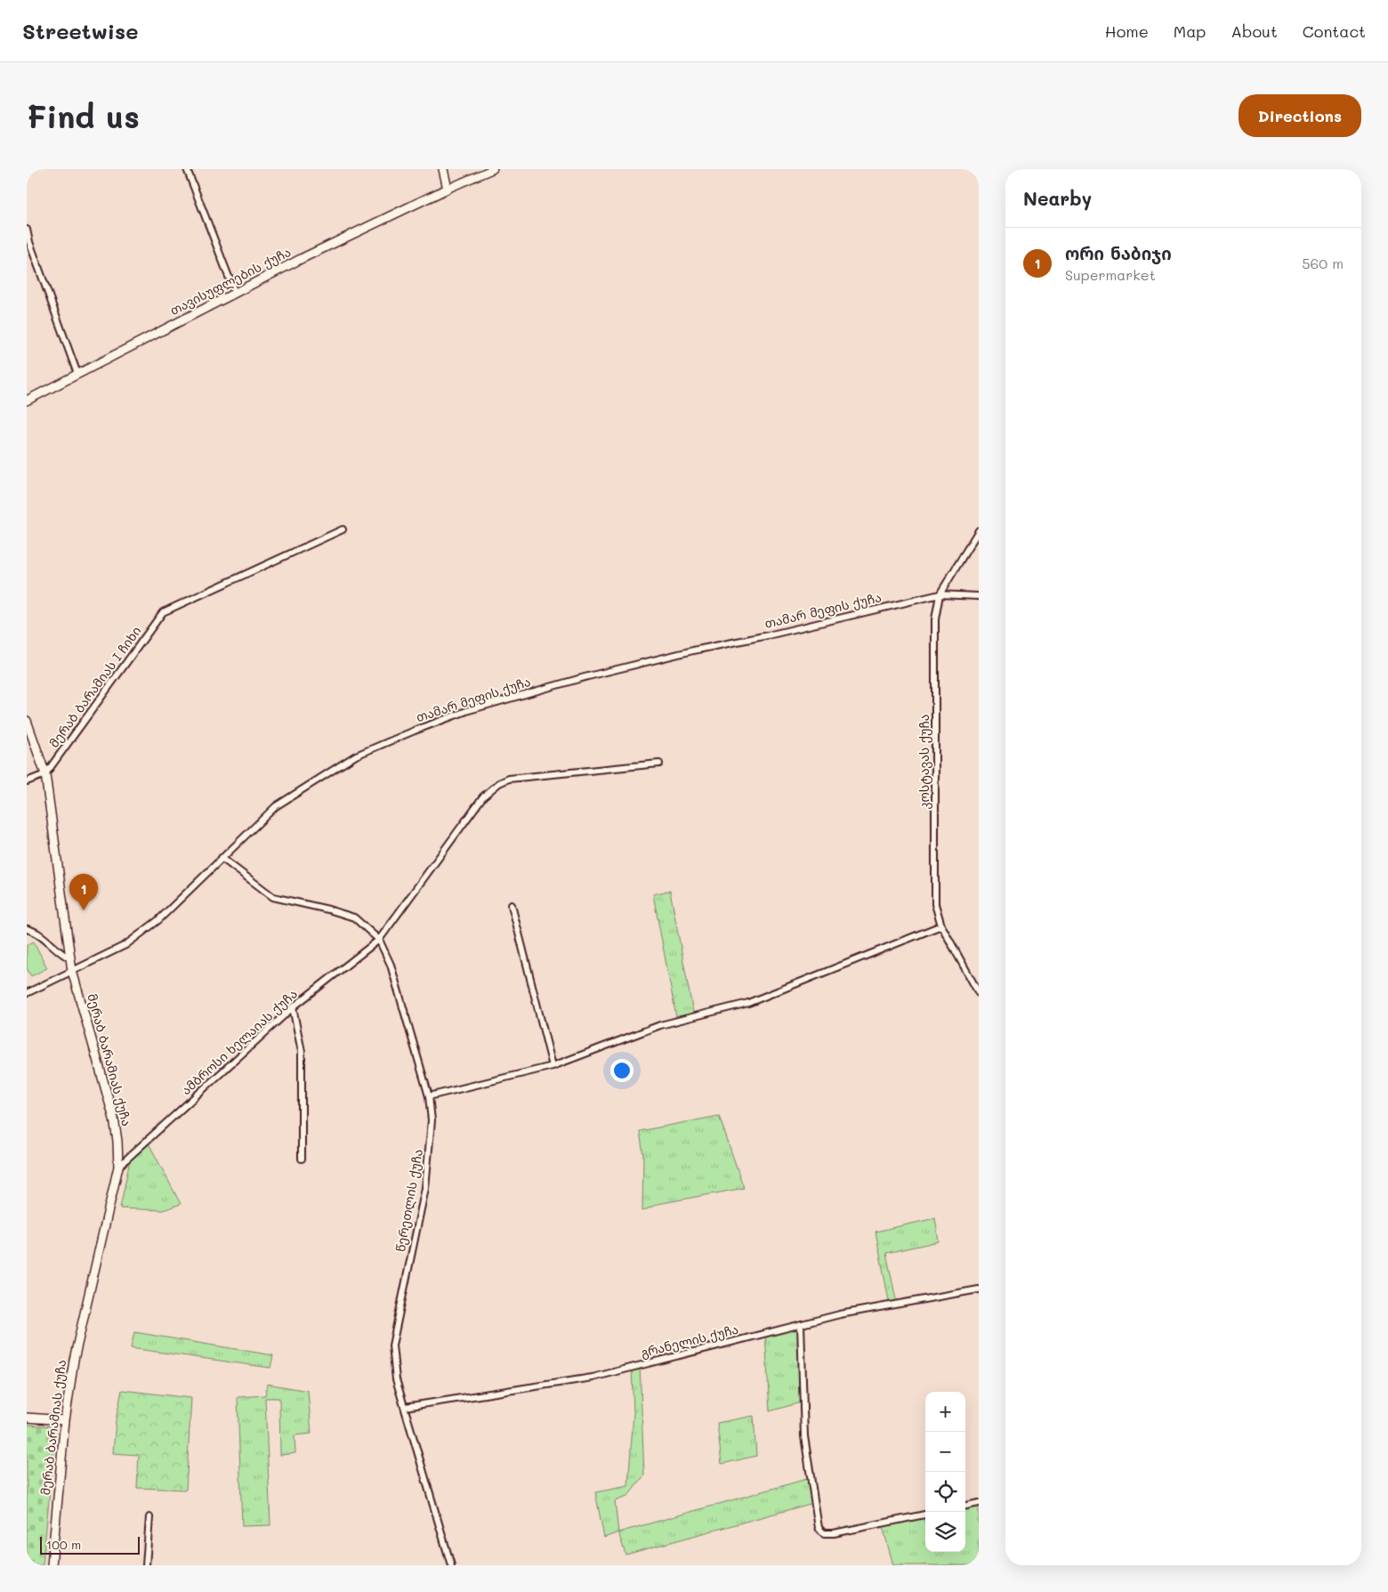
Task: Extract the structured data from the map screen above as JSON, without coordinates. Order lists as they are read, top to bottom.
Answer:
{
  "streets": {
    "main road": ["თავისუფლების ქუჩა", "მერაბ ბარამიას ქუჩა"],
    "street": [
      "თამარ მეფის ქუჩა",
      "მერაბ ბარამიას I ჩიხი",
      "კოსტავას ქუჩა",
      "ამბროსი ხელაიას ქუჩა",
      "წერეთლის ქუჩა",
      "გრანელის ქუჩა"
    ]
  },
  "crossings": [
    ["თამარ მეფის ქუჩა", "კოსტავას ქუჩა"],
    ["თამარ მეფის ქუჩა", "მერაბ ბარამიას ქუჩა"],
    ["თამარ მეფის ქუჩა", "წერეთლის ქუჩა"],
    ["მერაბ ბარამიას I ჩიხი", "მერაბ ბარამიას ქუჩა"],
    ["ამბროსი ხელაიას ქუჩა", "მერაბ ბარამიას ქუჩა"],
    ["ამბროსი ხელაიას ქუჩა", "წერეთლის ქუჩა"],
    ["წერეთლის ქუჩა", "გრანელის ქუჩა"]
  ],
  "scale_bar": "100 m",
  "page": {
    "header": "Streetwise",
    "nav": [
      "Home",
      "Map",
      "About",
      "Contact"
    ],
    "buttons": "Directions",
    "title": "Find us",
    "heading": "Nearby",
    "list": [
      {
        "mark": "1",
        "name": "ორი ნაბიჯი",
        "note": "Supermarket",
        "value": "560 m"
      }
    ],
    "pins": "1",
    "map_buttons": ["+", "−"],
    "scale": "100 m"
  }
}
